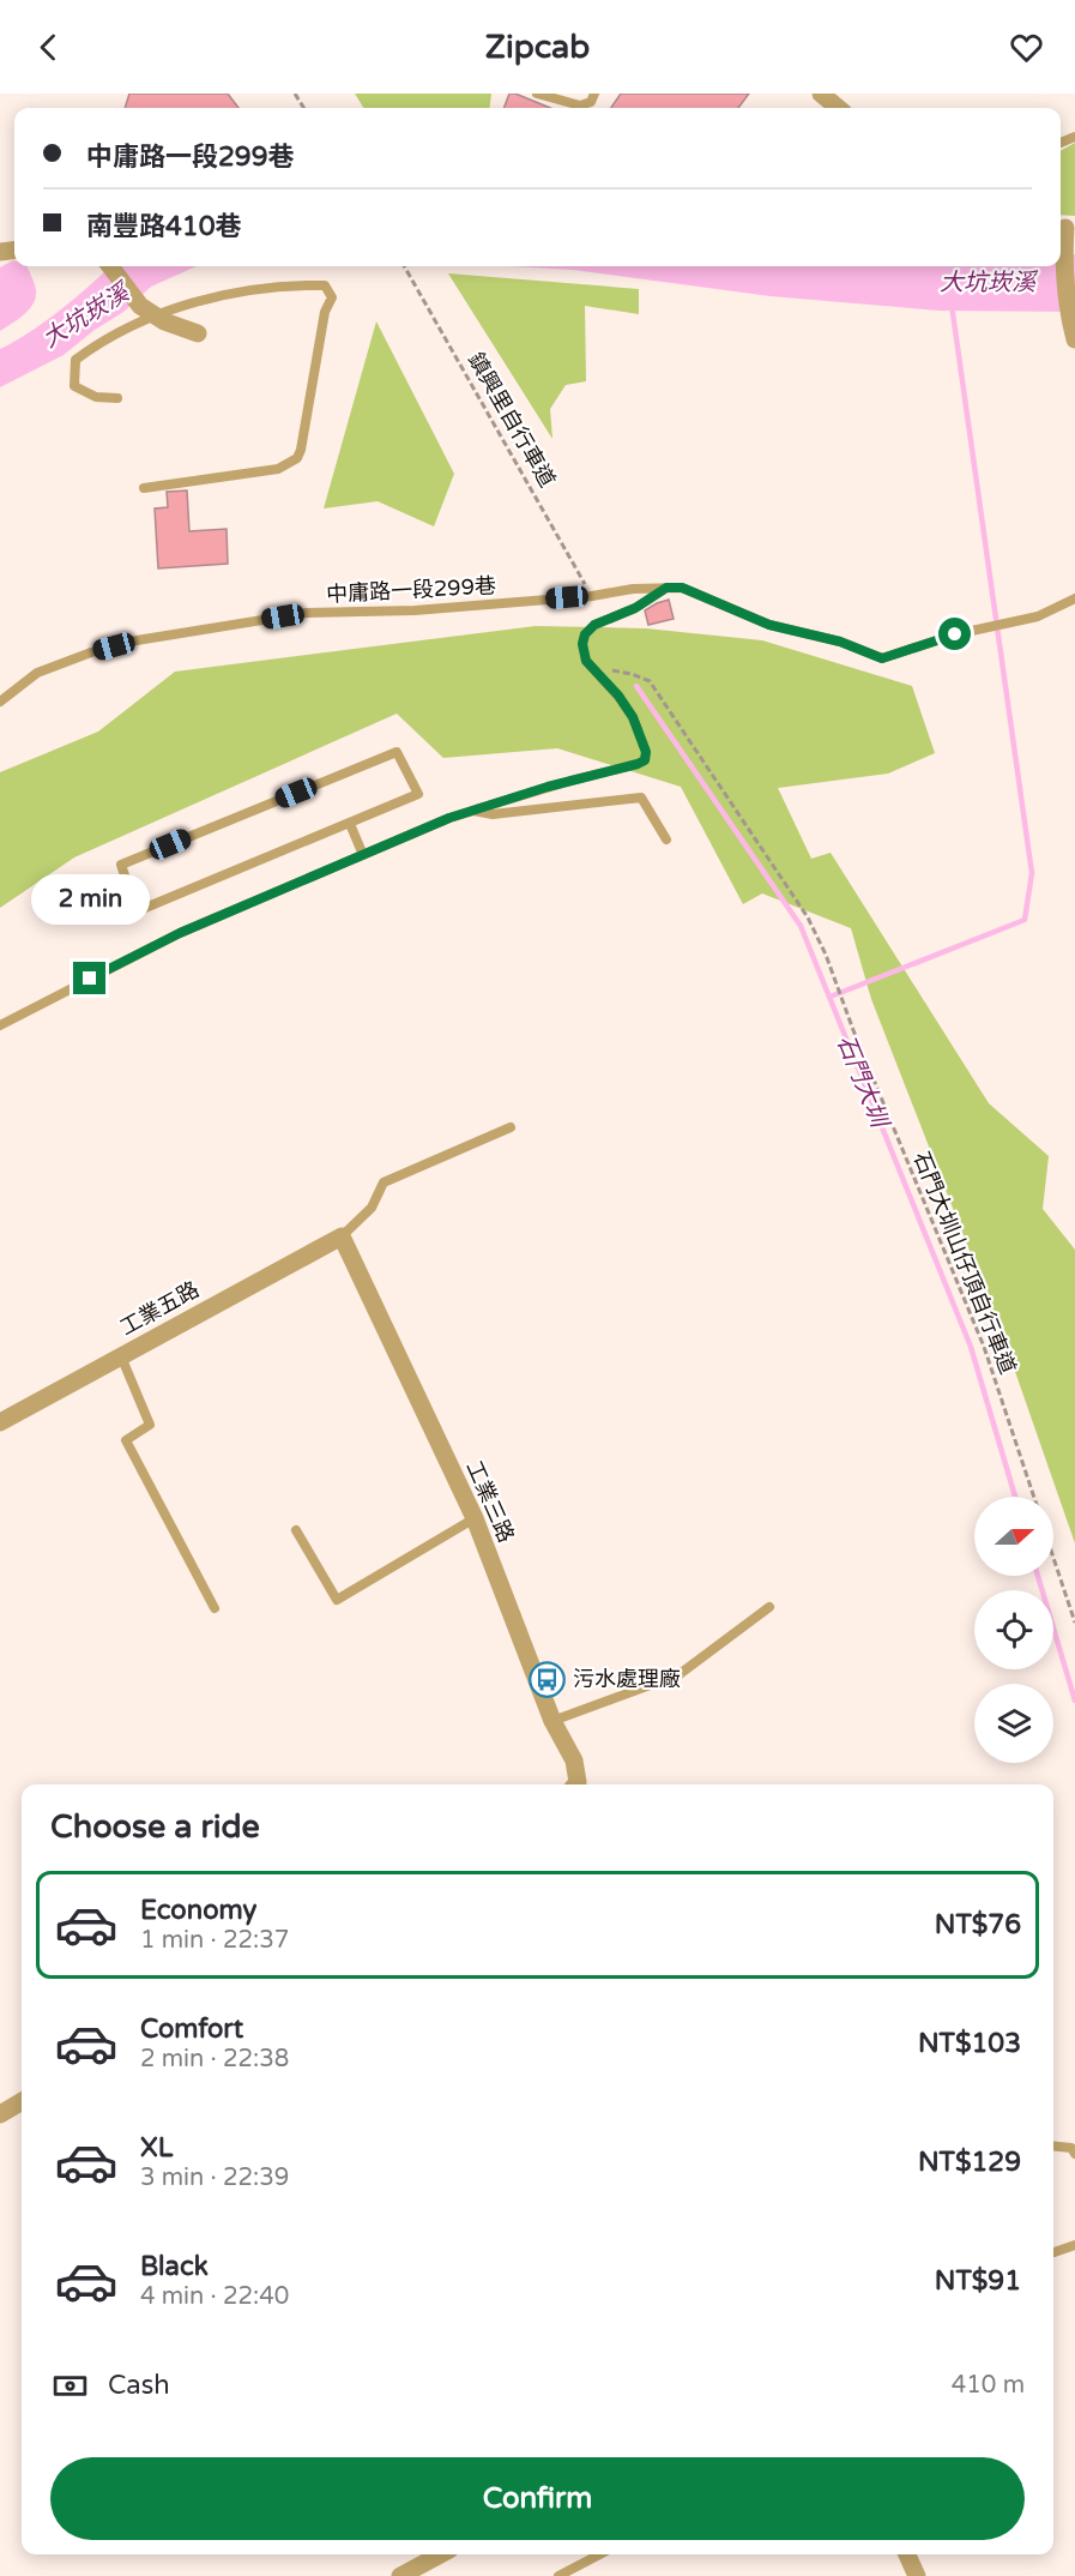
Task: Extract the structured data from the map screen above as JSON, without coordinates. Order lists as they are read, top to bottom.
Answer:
{
  "streets": {
    "street": ["工業五路", "工業三路"],
    "lane": ["中庸路一段299巷"],
    "path": ["鎮興里自行車道", "石門大圳山仔頂自行車道"]
  },
  "crossings": [
    ["鎮興里自行車道", "中庸路一段299巷"],
    ["工業五路", "工業三路"]
  ],
  "water": ["大坑崁溪", "石門大圳"],
  "places": {
    "bus stop": ["污水處理廠"]
  },
  "north": "right",
  "page": {
    "header": "Zipcab",
    "banner": ["中庸路一段299巷", "南豐路410巷"],
    "bubble": "2 min",
    "heading": "Choose a ride",
    "list": [
      {
        "name": "Economy",
        "note": "1 min · 22:37",
        "value": "NT$76"
      },
      {
        "name": "Comfort",
        "note": "2 min · 22:38",
        "value": "NT$103"
      },
      {
        "name": "XL",
        "note": "3 min · 22:39",
        "value": "NT$129"
      },
      {
        "name": "Black",
        "note": "4 min · 22:40",
        "value": "NT$91"
      }
    ],
    "pay": ["Cash", "410 m"],
    "buttons": "Confirm"
  }
}
